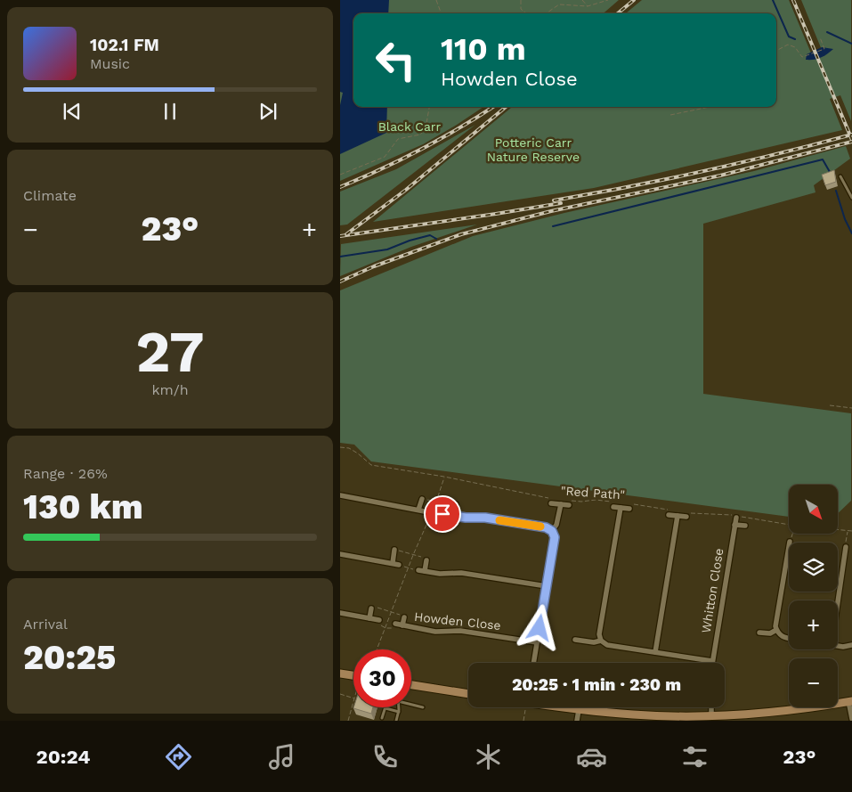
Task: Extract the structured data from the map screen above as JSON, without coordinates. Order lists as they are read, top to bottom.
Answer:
{
  "streets": {
    "street": ["Whitton Close", "Howden Close"],
    "path": ["\"Red Path\""]
  },
  "parks": ["Black Carr", "Potteric Carr Nature Reserve"],
  "north": "bottom right",
  "page": {
    "turn": ["110 m", "Howden Close"],
    "song": ["102.1 FM", "Music"],
    "tile": [
      "Climate",
      ["27", "km/h"],
      ["Range · 26%", "130 km"],
      ["Arrival", "20:25"]
    ],
    "heat": ["−", "23°", "+"],
    "map_buttons": ["+", "−"],
    "limit": "30",
    "trip": "20:25 · 1 min · 230 m",
    "tabs": ["20:24", "23°"]
  }
}
